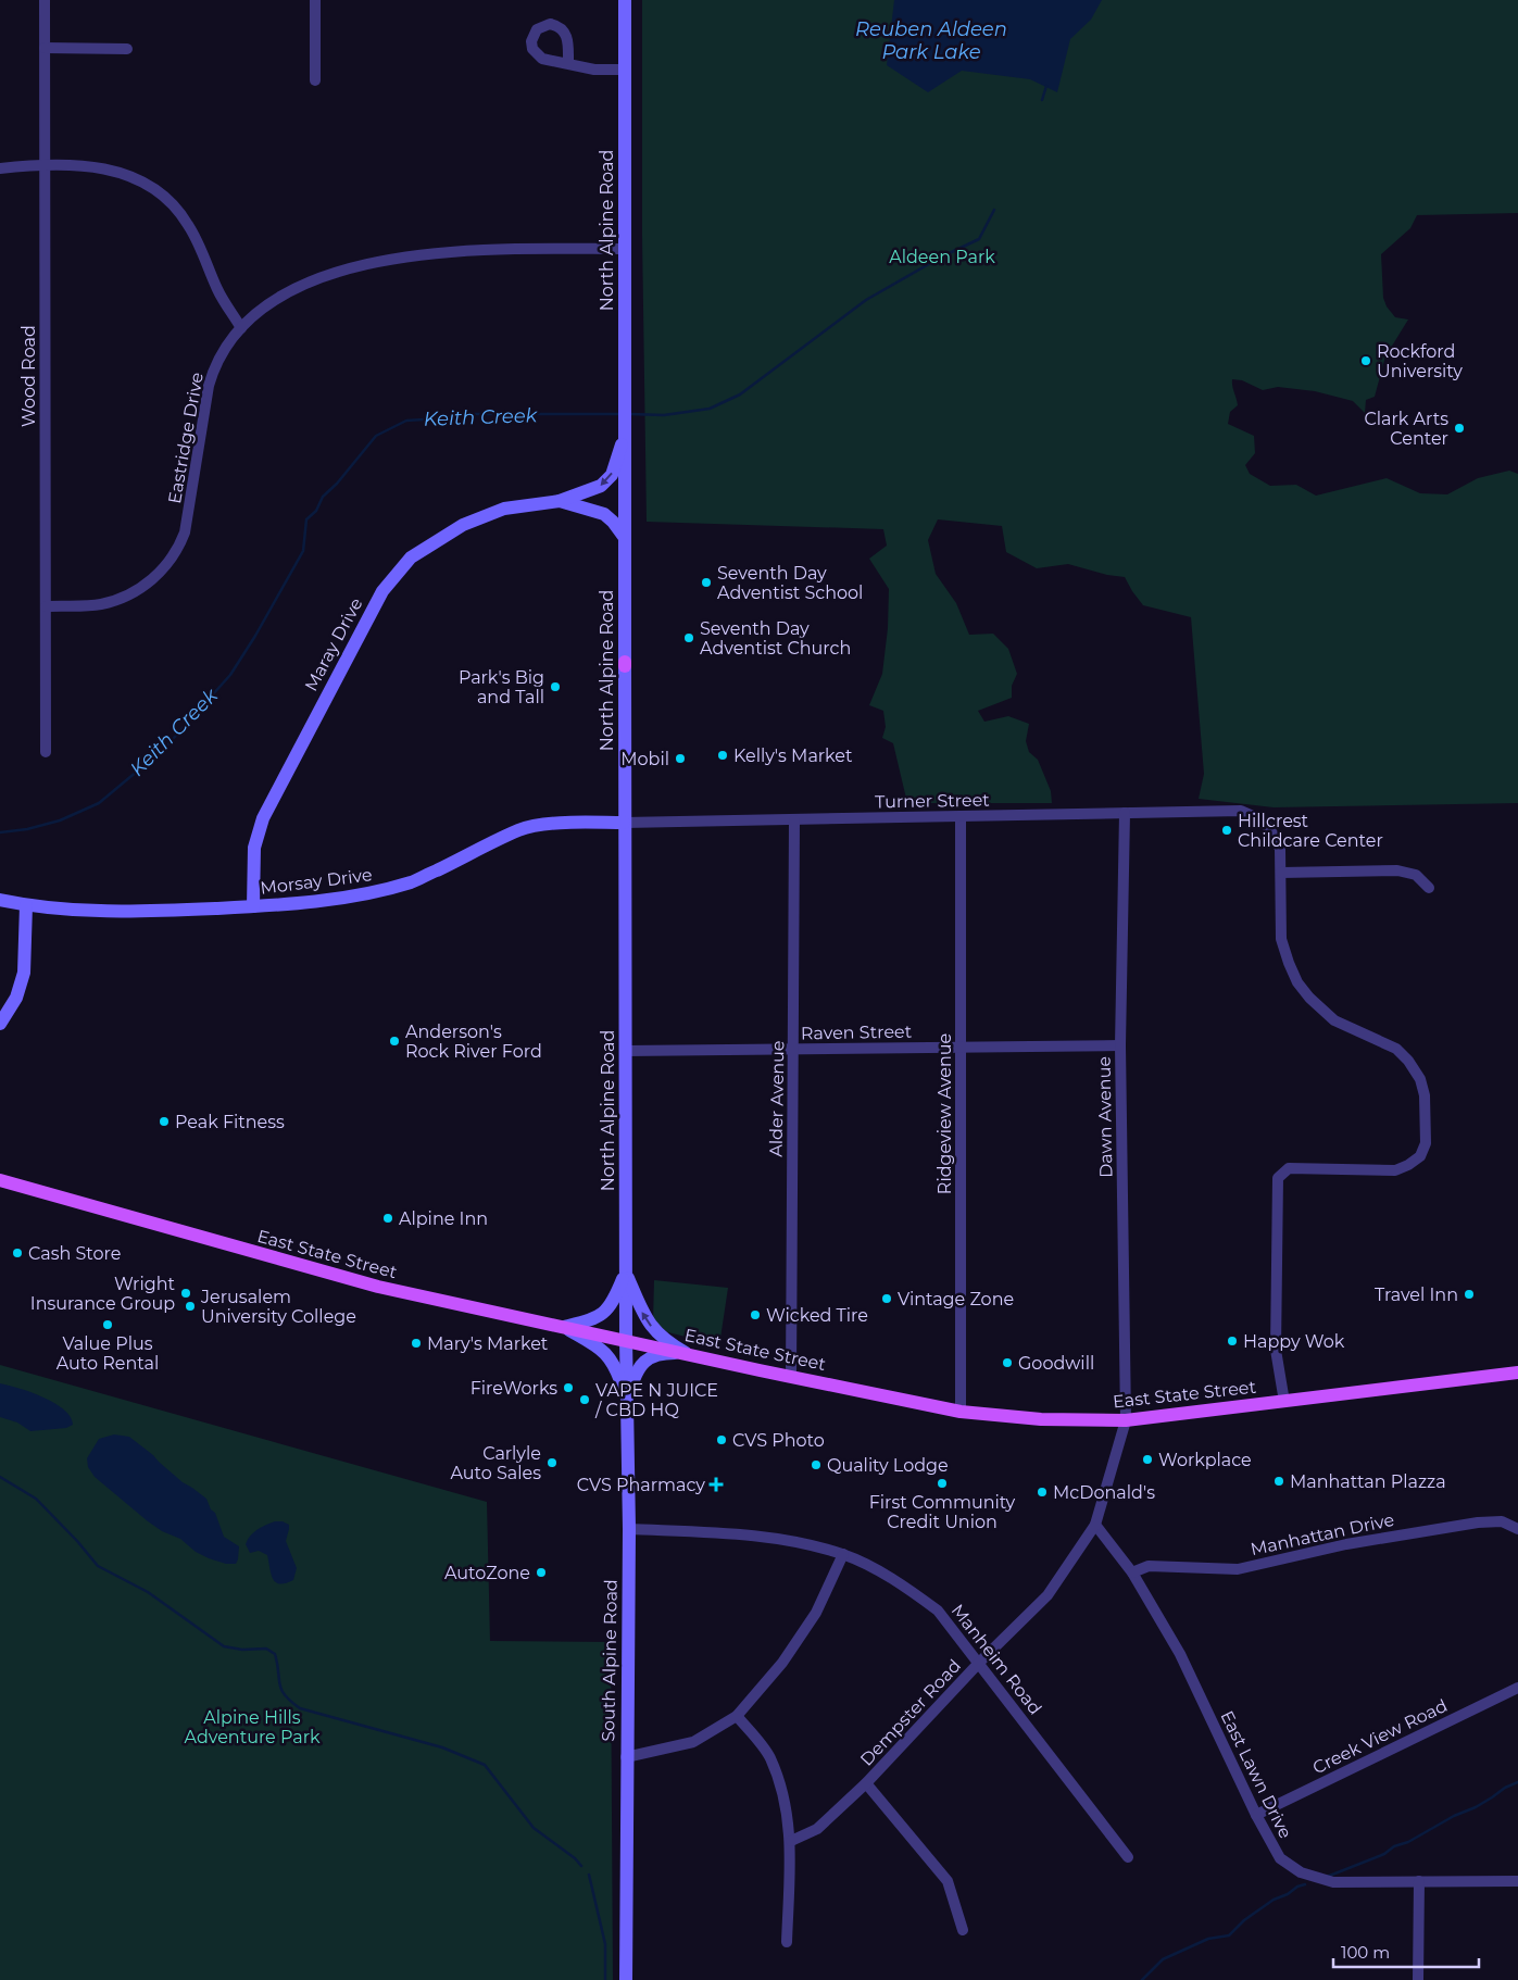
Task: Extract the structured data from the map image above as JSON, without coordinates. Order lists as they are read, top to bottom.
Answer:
{
  "streets": {
    "main road": [
      "North Alpine Road",
      "Maray Drive",
      "Morsay Drive",
      "East State Street",
      "South Alpine Road"
    ],
    "street": [
      "Wood Road",
      "Eastridge Drive",
      "Turner Street",
      "Raven Street",
      "Alder Avenue",
      "Ridgeview Avenue",
      "Dawn Avenue",
      "Manhattan Drive",
      "Manheim Road",
      "Dempster Road",
      "Creek View Road",
      "East Lawn Drive"
    ]
  },
  "crossings": [
    ["North Alpine Road", "Eastridge Drive"],
    ["North Alpine Road", "Turner Street"],
    ["North Alpine Road", "Morsay Drive"],
    ["North Alpine Road", "Raven Street"],
    ["North Alpine Road", "East State Street"],
    ["North Alpine Road", "South Alpine Road"],
    ["Wood Road", "Eastridge Drive"],
    ["Maray Drive", "Morsay Drive"],
    ["Turner Street", "Morsay Drive"],
    ["Turner Street", "Alder Avenue"],
    ["Turner Street", "Ridgeview Avenue"],
    ["Turner Street", "Dawn Avenue"],
    ["Raven Street", "Alder Avenue"],
    ["Raven Street", "Ridgeview Avenue"],
    ["Raven Street", "Dawn Avenue"],
    ["Alder Avenue", "East State Street"],
    ["Ridgeview Avenue", "East State Street"],
    ["Dawn Avenue", "East State Street"],
    ["Dawn Avenue", "Dempster Road"],
    ["East State Street", "South Alpine Road"],
    ["East State Street", "Dempster Road"],
    ["Manhattan Drive", "East Lawn Drive"],
    ["Manheim Road", "South Alpine Road"],
    ["Manheim Road", "Dempster Road"],
    ["Dempster Road", "East Lawn Drive"],
    ["Creek View Road", "East Lawn Drive"]
  ],
  "water": ["Reuben Aldeen Park Lake", "Keith Creek"],
  "parks": ["Aldeen Park", "Alpine Hills Adventure Park"],
  "places": {
    "other": [
      "Rockford University",
      "Clark Arts Center",
      "Seventh Day Adventist School",
      "Seventh Day Adventist Church",
      "Park's Big and Tall",
      "Kelly's Market",
      "Mobil",
      "Hillcrest Childcare Center",
      "Anderson's Rock River Ford",
      "Peak Fitness",
      "Alpine Inn",
      "Cash Store",
      "Wright Insurance Group",
      "Travel Inn",
      "Vintage Zone",
      "Jerusalem University College",
      "Wicked Tire",
      "Value Plus Auto Rental",
      "Happy Wok",
      "Mary's Market",
      "Goodwill",
      "FireWorks",
      "VAPE N JUICE / CBD HQ",
      "CVS Photo",
      "Workplace",
      "Carlyle Auto Sales",
      "Quality Lodge",
      "Manhattan Plazza",
      "First Community Credit Union",
      "McDonald's",
      "AutoZone"
    ],
    "health": ["CVS Pharmacy"]
  },
  "scale_bar": "100 m"
}
